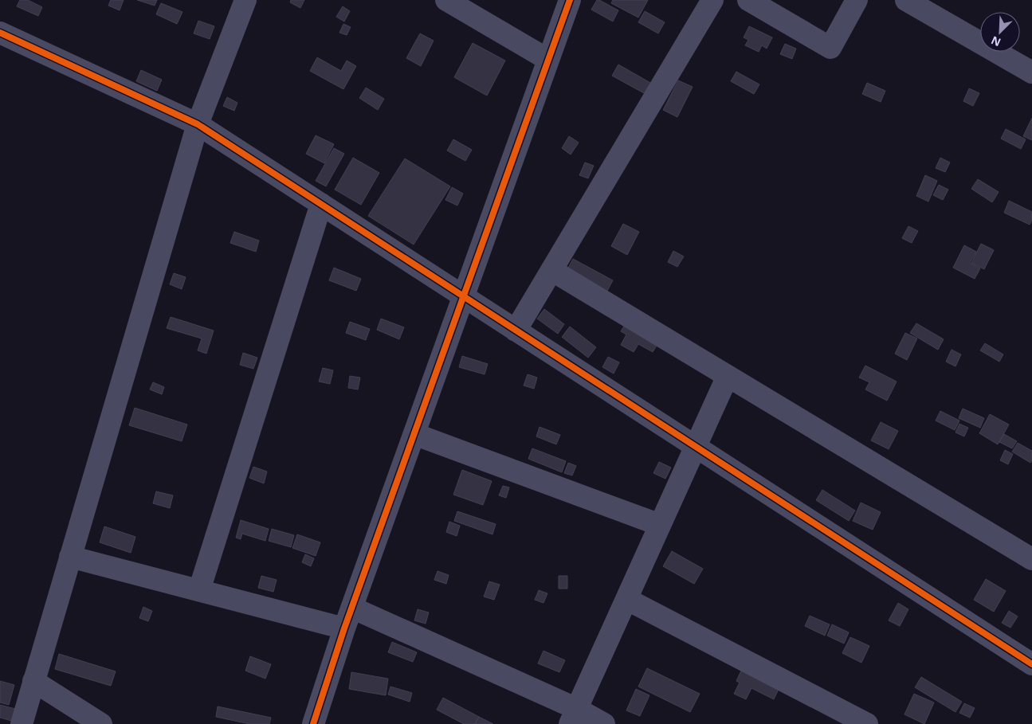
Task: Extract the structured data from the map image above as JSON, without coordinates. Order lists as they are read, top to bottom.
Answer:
{
  "north": "bottom left"
}
